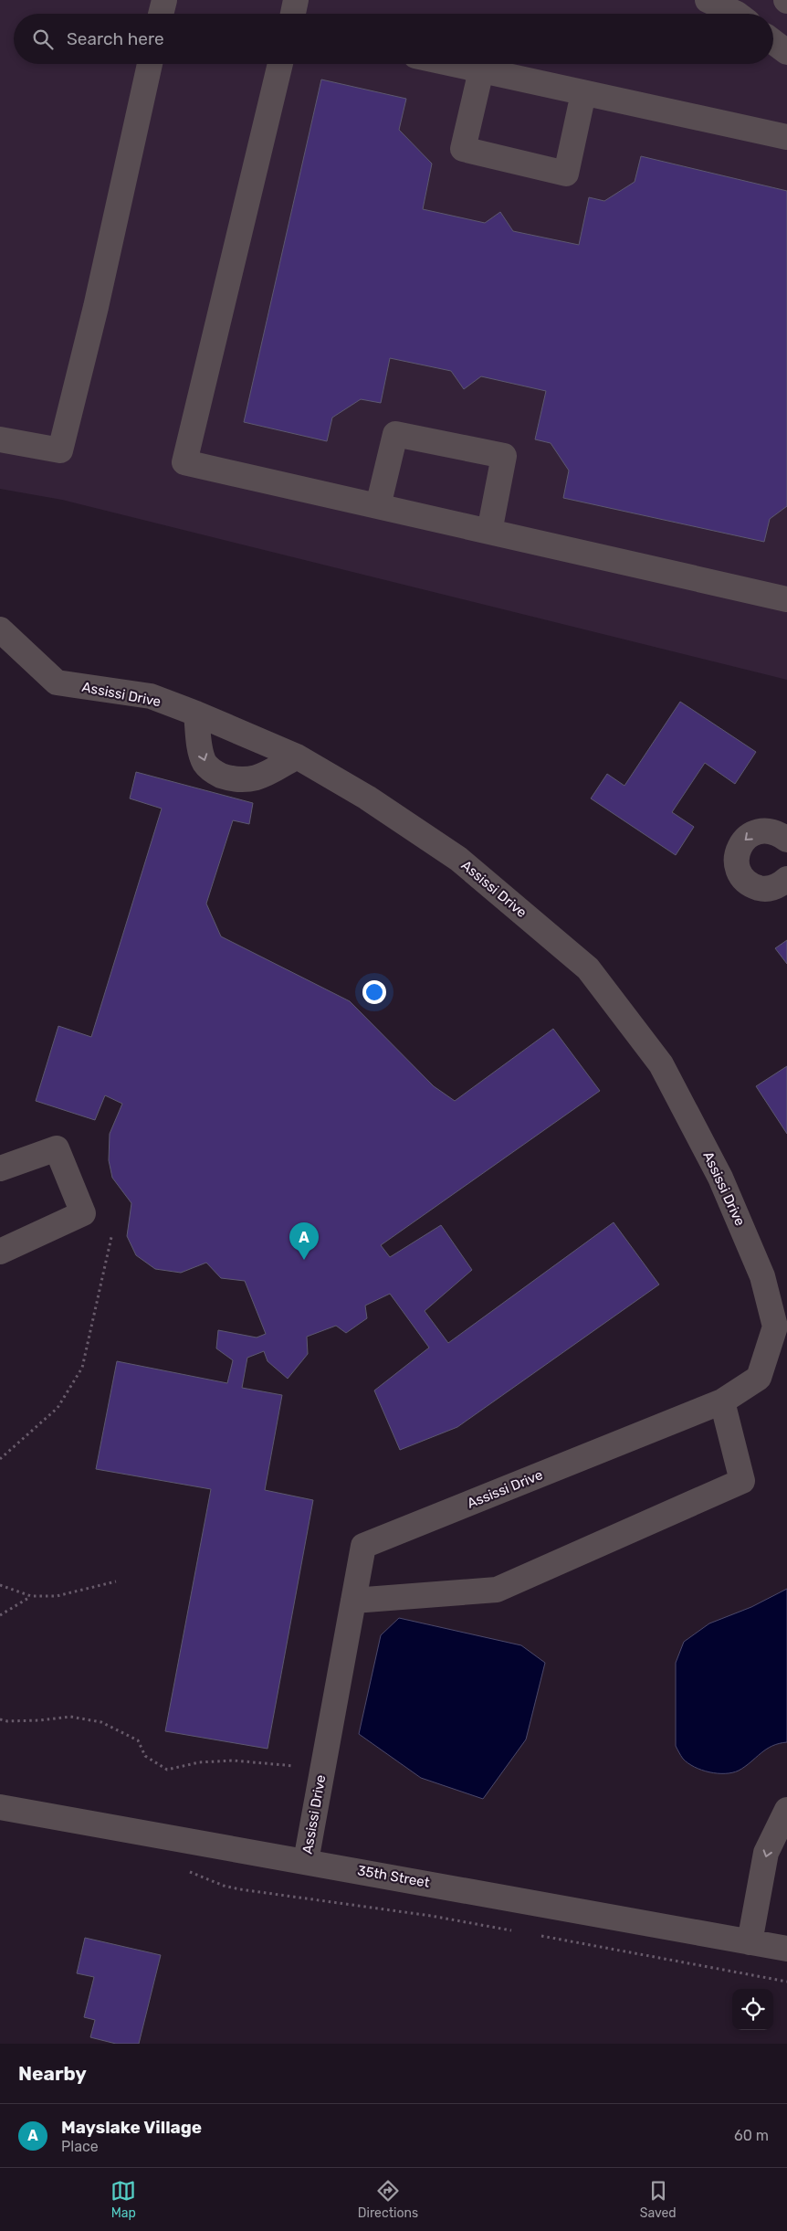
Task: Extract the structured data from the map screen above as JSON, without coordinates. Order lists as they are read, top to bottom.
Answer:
{
  "streets": {
    "street": ["Assissi Drive", "35th Street"]
  },
  "crossings": [
    ["Assissi Drive", "35th Street"]
  ],
  "page": {
    "search": "Search here",
    "pins": "A",
    "heading": "Nearby",
    "list": [
      {
        "mark": "A",
        "name": "Mayslake Village",
        "note": "Place",
        "value": "60 m"
      }
    ],
    "nav": ["Map", "Directions", "Saved"]
  }
}
